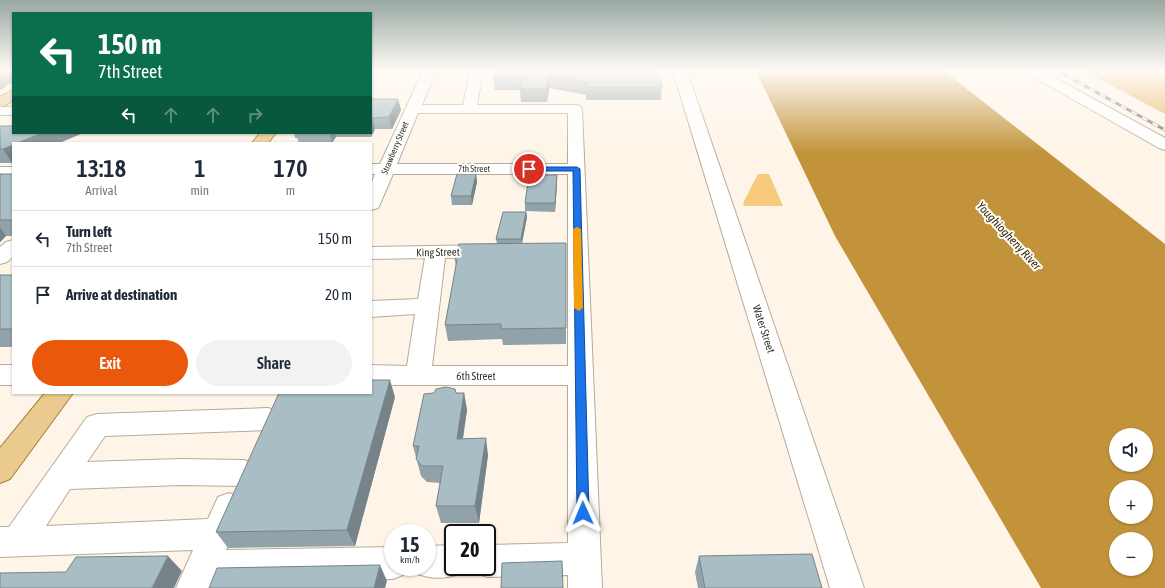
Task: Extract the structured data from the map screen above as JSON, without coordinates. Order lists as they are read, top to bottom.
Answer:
{
  "streets": {
    "street": [
      "Strawberry Street",
      "7th Street",
      "King Street",
      "Water Street",
      "6th Street"
    ]
  },
  "crossings": [
    ["Strawberry Street", "7th Street"]
  ],
  "water": ["Youghiogheny River"],
  "page": {
    "turn": ["150 m", "7th Street"],
    "eta": [
      "13:18",
      "Arrival",
      "1",
      "min",
      "170",
      "m"
    ],
    "list": [
      {
        "name": "Turn left",
        "note": "7th Street",
        "value": "150 m"
      },
      {
        "name": "Arrive at destination",
        "value": "20 m"
      }
    ],
    "buttons": ["Exit", "Share"],
    "map_buttons": ["+", "−"],
    "speed": "15 km/h",
    "limit": "20"
  }
}
